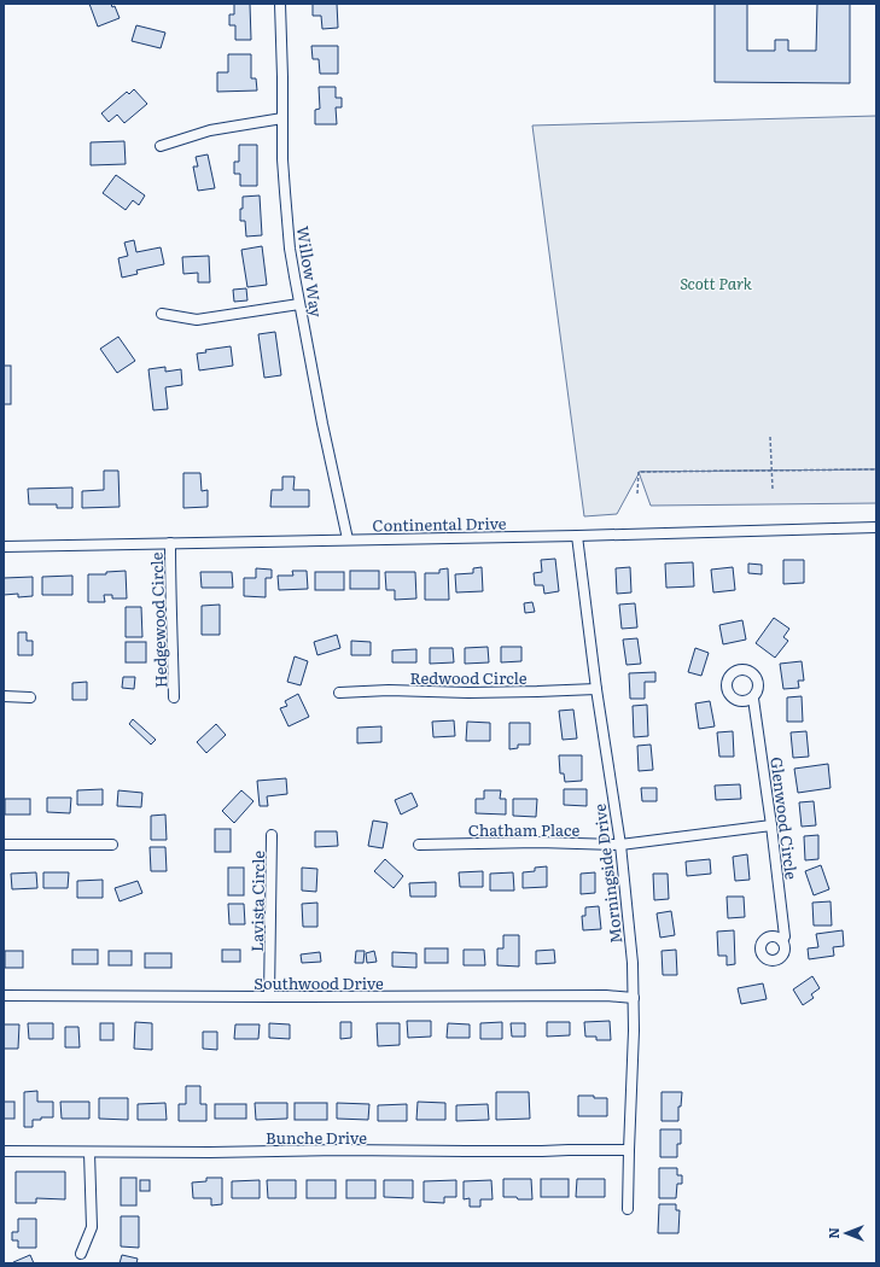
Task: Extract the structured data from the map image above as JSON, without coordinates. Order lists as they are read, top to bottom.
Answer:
{
  "streets": {
    "street": [
      "Willow Way",
      "Continental Drive",
      "Hedgewood Circle",
      "Redwood Circle",
      "Glenwood Circle",
      "Chatham Place",
      "Morningside Drive",
      "Lavista Circle",
      "Southwood Drive",
      "Bunche Drive"
    ]
  },
  "crossings": [
    ["Willow Way", "Continental Drive"],
    ["Continental Drive", "Hedgewood Circle"],
    ["Continental Drive", "Morningside Drive"],
    ["Redwood Circle", "Morningside Drive"],
    ["Glenwood Circle", "Chatham Place"],
    ["Chatham Place", "Morningside Drive"],
    ["Morningside Drive", "Southwood Drive"],
    ["Morningside Drive", "Bunche Drive"],
    ["Lavista Circle", "Southwood Drive"]
  ],
  "parks": ["Scott Park"],
  "north": "left"
}
